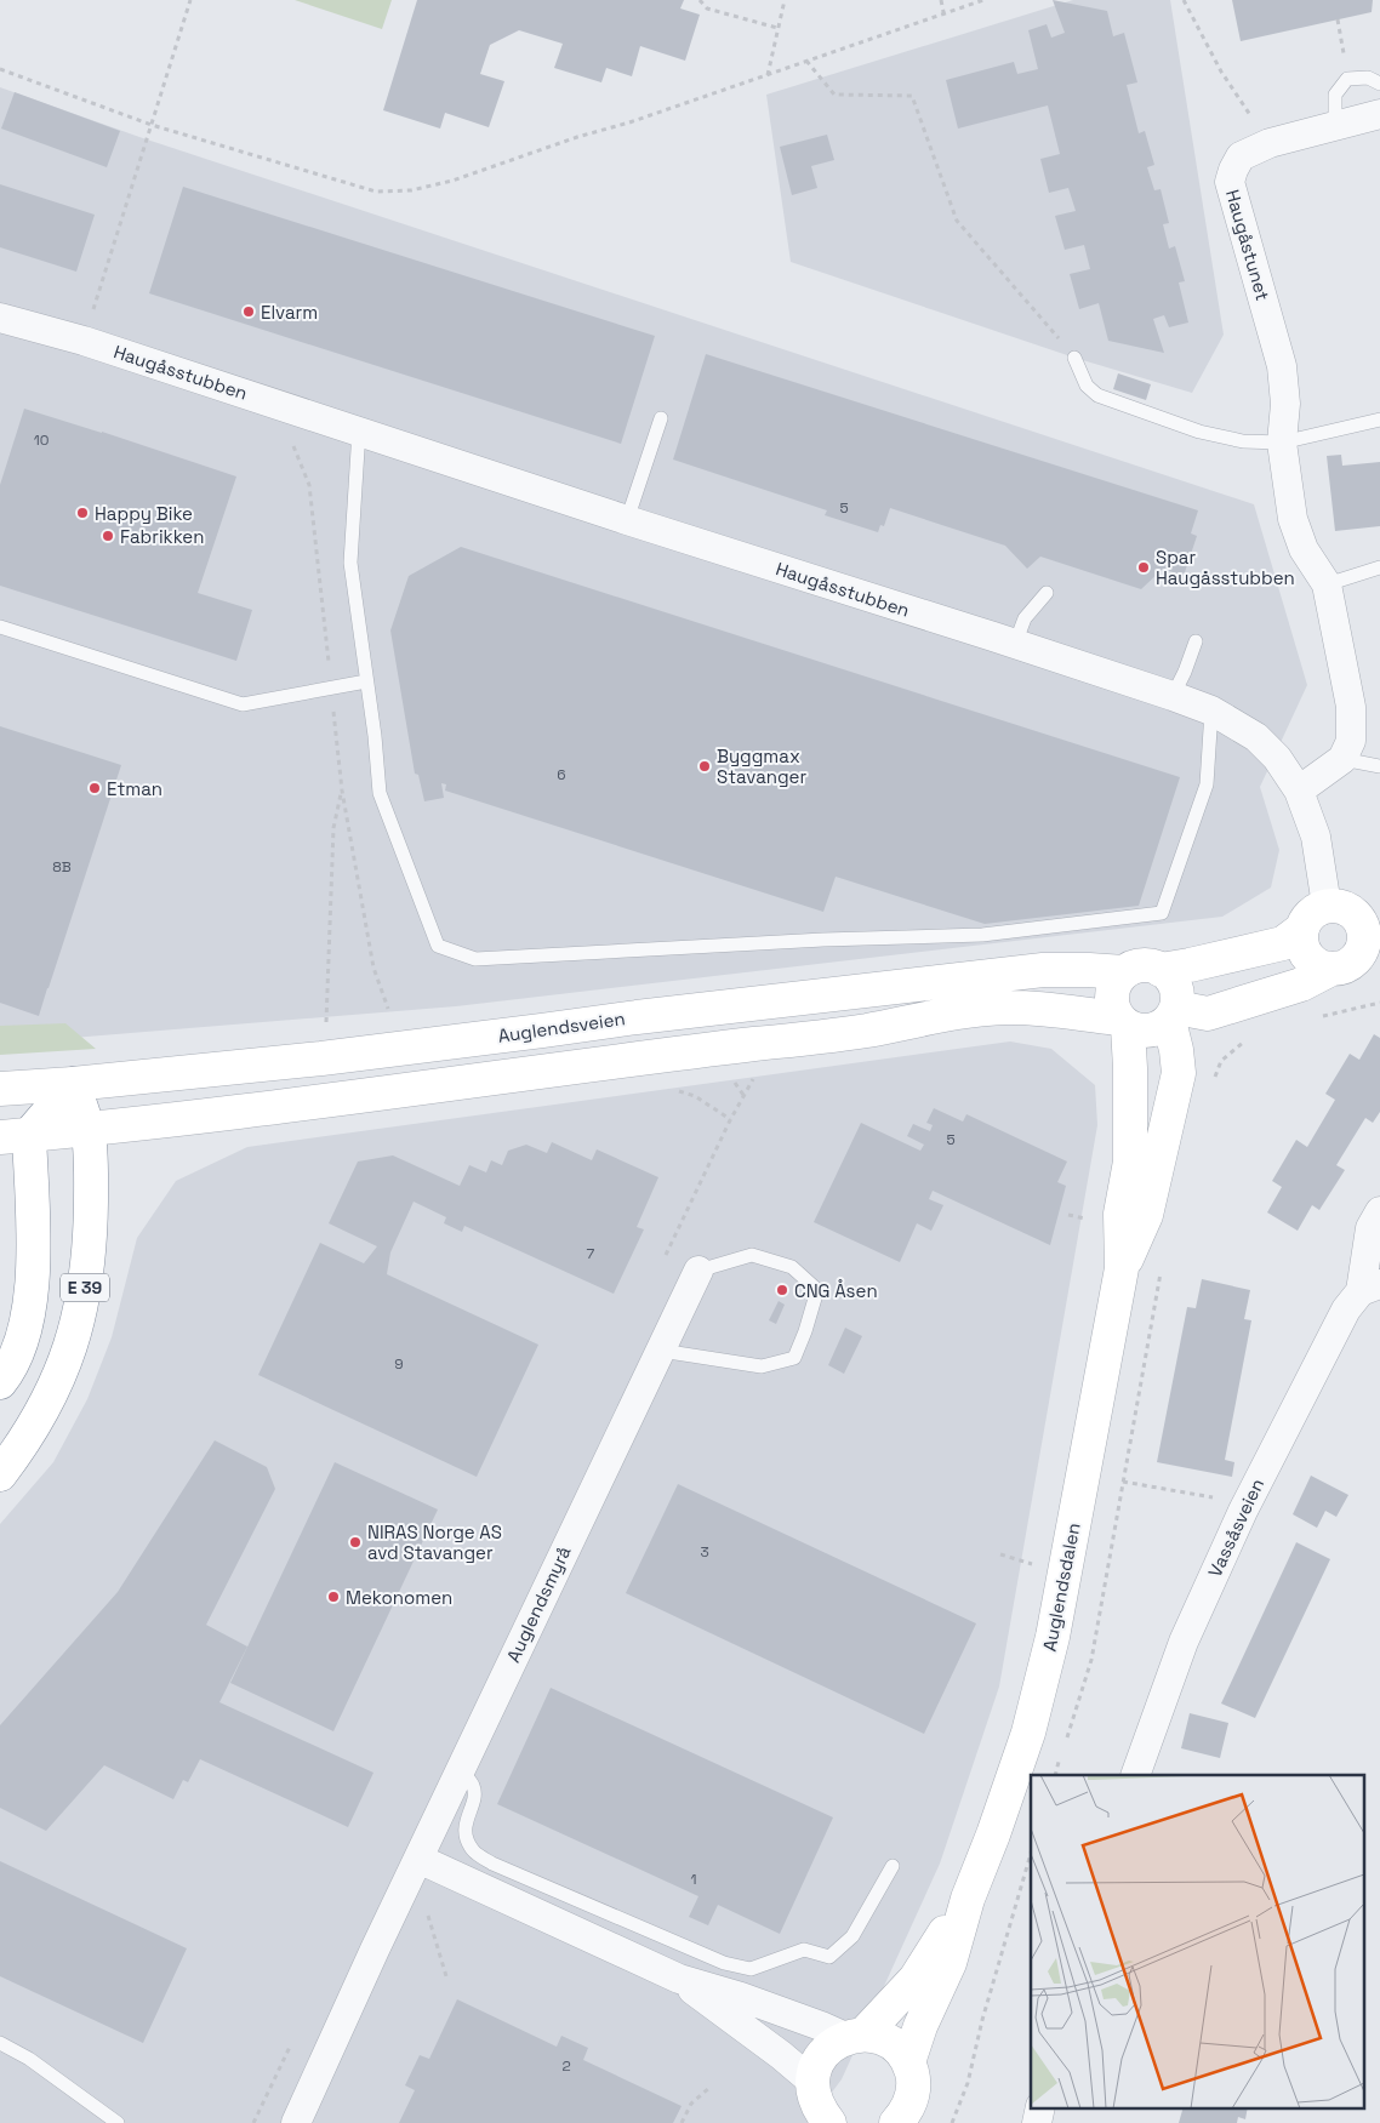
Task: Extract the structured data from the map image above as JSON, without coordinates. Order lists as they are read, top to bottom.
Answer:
{
  "streets": {
    "main road": ["Auglendsveien", "E 39", "Auglendsdalen"],
    "street": [
      "Haugåstunet",
      "Haugåsstubben",
      "Vassåsveien",
      "Auglendsmyrå"
    ]
  },
  "crossings": [
    ["Auglendsveien", "E 39"],
    ["Auglendsveien", "Auglendsdalen"]
  ],
  "places": [
    "Elvarm",
    "Happy Bike",
    "Fabrikken",
    "Spar Haugåsstubben",
    "Byggmax Stavanger",
    "Etman",
    "CNG Åsen",
    "NIRAS Norge AS avd Stavanger",
    "Mekonomen"
  ],
  "house_numbers": [
    "10",
    "5",
    "6",
    "8B",
    "5",
    "7",
    "9",
    "3",
    "1",
    "2"
  ]
}
